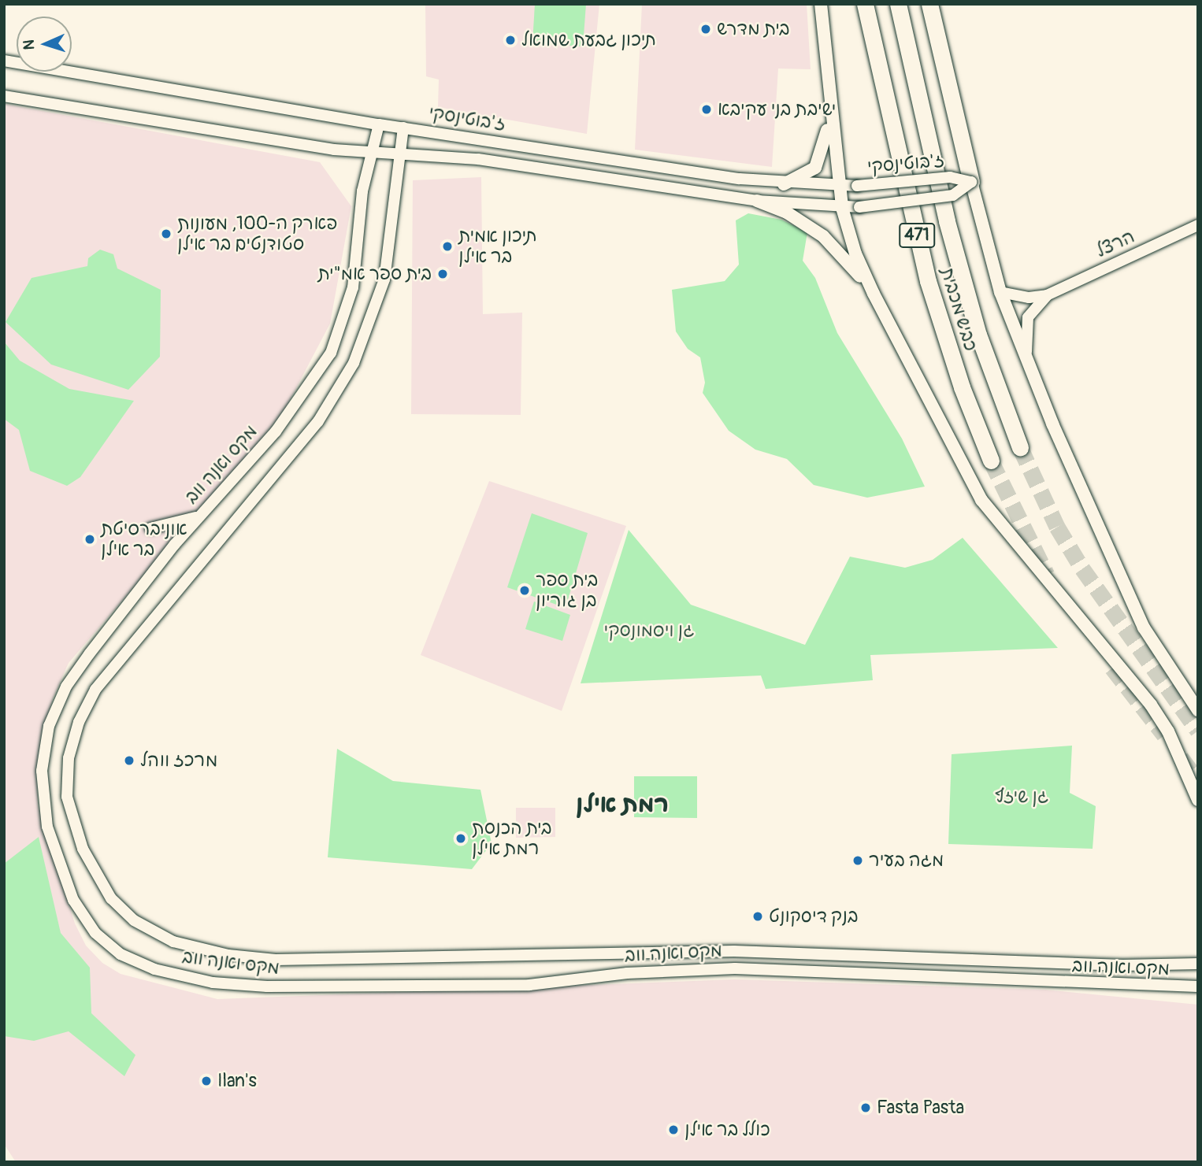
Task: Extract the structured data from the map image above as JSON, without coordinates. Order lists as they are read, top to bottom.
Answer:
{
  "streets": {
    "highway": ["471", "כביש מכבית"],
    "street": ["ז'בוטינסקי", "הרצל", "מקס ואנה ווב"]
  },
  "crossings": [
    ["ז'בוטינסקי", "מקס ואנה ווב"]
  ],
  "districts": ["רמת אילן"],
  "parks": ["גן ויסמונסקי", "גן שיזף"],
  "places": [
    "בית מדרש",
    "תיכון גבעת שמואל",
    "ישיבת בני עקיבא",
    "פארק ה-100, מעונות סטודנטים בר אילן",
    "תיכון אמית בר אילן",
    "בית ספר אמ\"ית",
    "אוניברסיטת בר אילן",
    "בית ספר בן גוריון",
    "מרכז ווהל",
    "בית הכנסת רמת אילן",
    "מגה בעיר",
    "בנק דיסקונט",
    "Ilan's",
    "Fasta Pasta",
    "כולל בר אילן"
  ],
  "north": "left"
}
